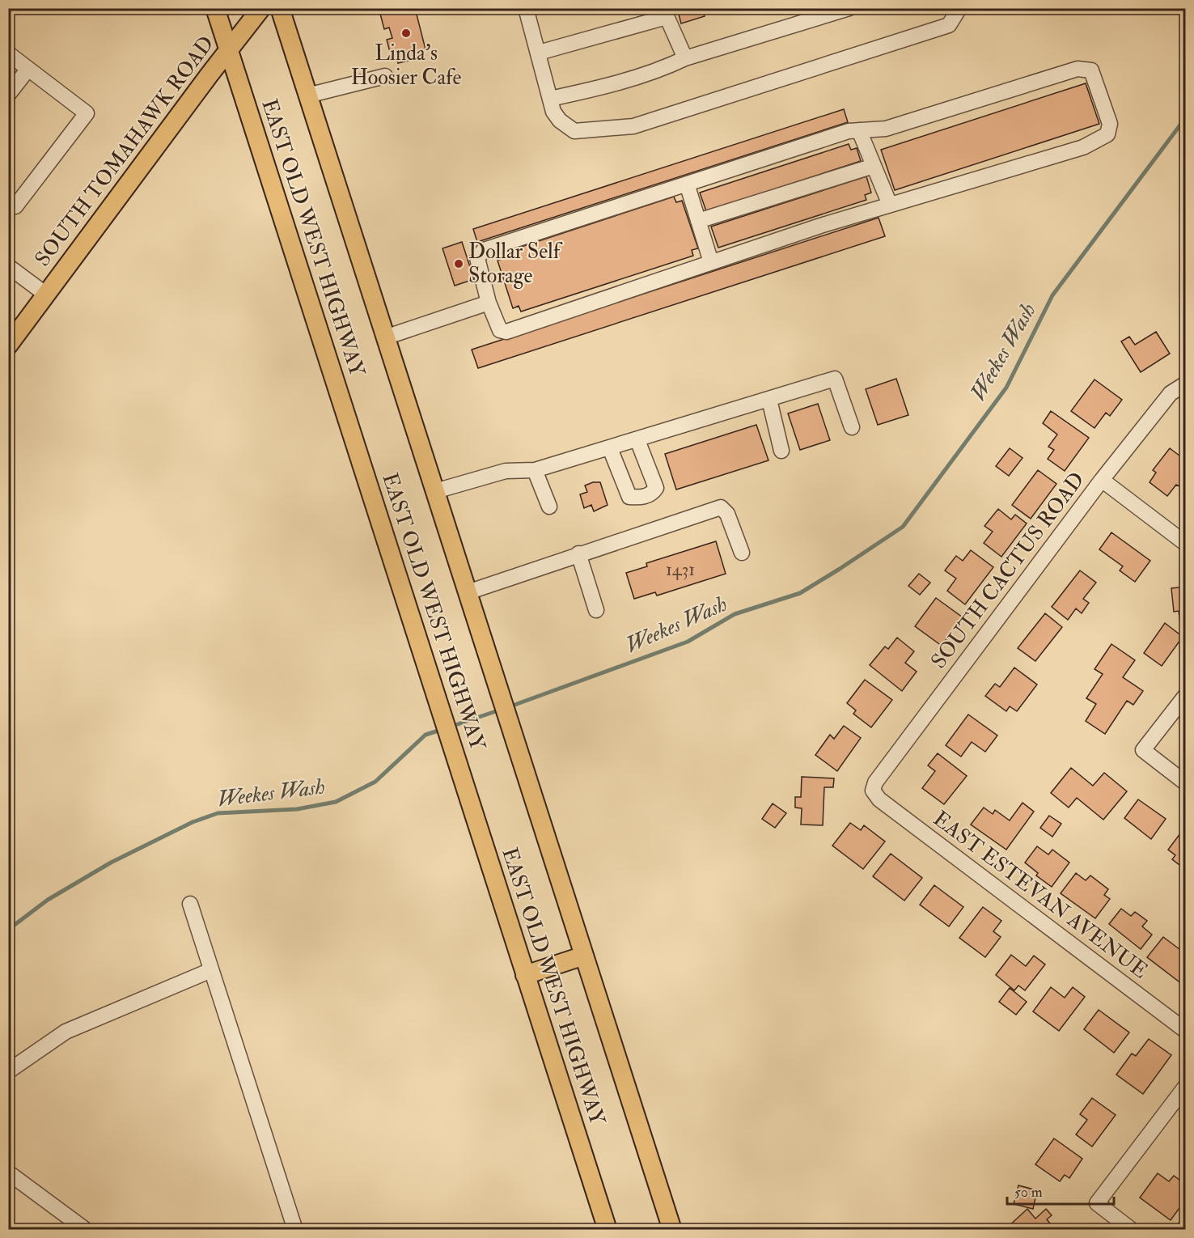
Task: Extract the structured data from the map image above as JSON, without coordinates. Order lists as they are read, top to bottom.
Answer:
{
  "streets": {
    "main road": ["SOUTH TOMAHAWK ROAD", "EAST OLD WEST HIGHWAY"],
    "street": ["SOUTH CACTUS ROAD", "EAST ESTEVAN AVENUE"]
  },
  "crossings": [
    ["SOUTH TOMAHAWK ROAD", "EAST OLD WEST HIGHWAY"],
    ["SOUTH CACTUS ROAD", "EAST ESTEVAN AVENUE"]
  ],
  "water": ["Weekes Wash"],
  "places": ["Linda's Hoosier Cafe", "Dollar Self Storage"],
  "house_numbers": ["1431"],
  "scale_bar": "50 m"
}
